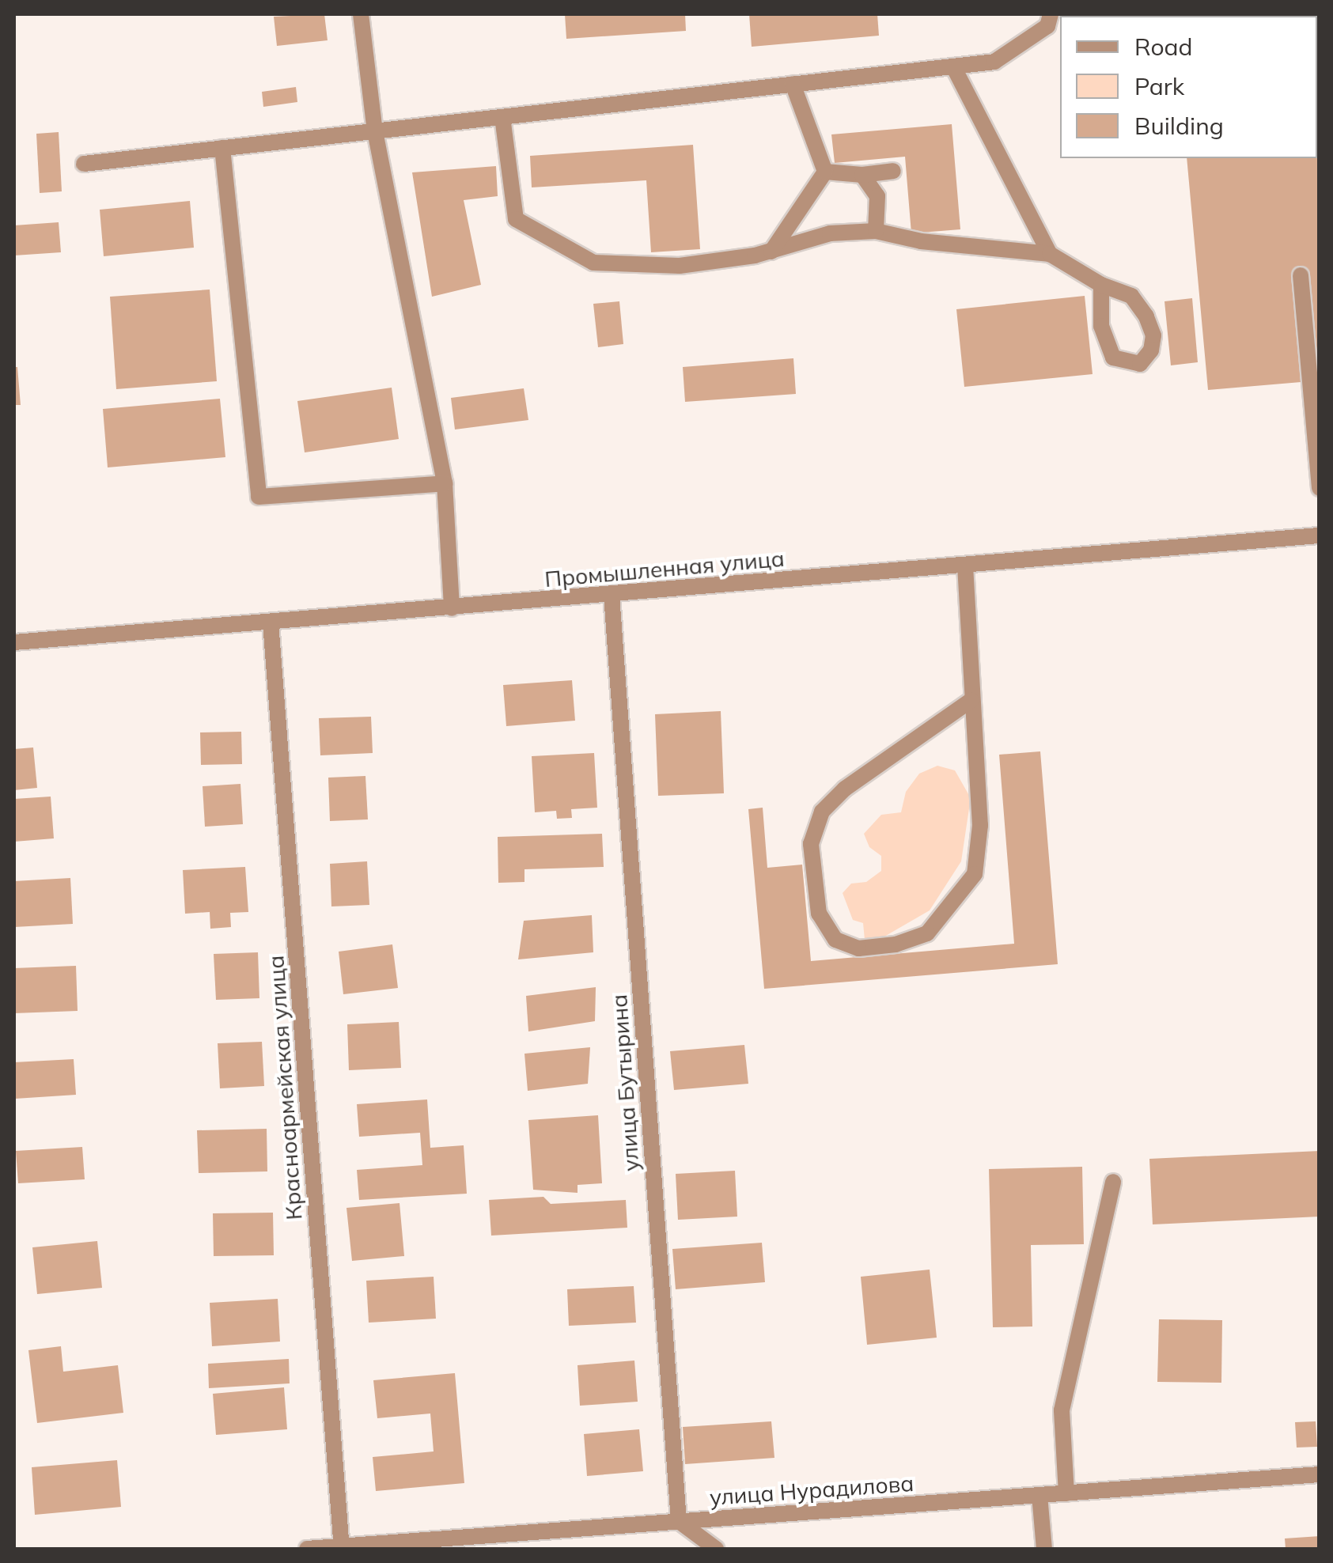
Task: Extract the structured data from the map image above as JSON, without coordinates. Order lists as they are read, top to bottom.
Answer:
{
  "streets": {
    "street": [
      "Промышленная улица",
      "улица Бутырина",
      "Красноармейская улица",
      "улица Нурадилова"
    ]
  },
  "crossings": [
    ["Промышленная улица", "улица Бутырина"],
    ["Промышленная улица", "Красноармейская улица"],
    ["улица Бутырина", "улица Нурадилова"],
    ["Красноармейская улица", "улица Нурадилова"]
  ],
  "legend": ["Road", "Park", "Building"]
}
